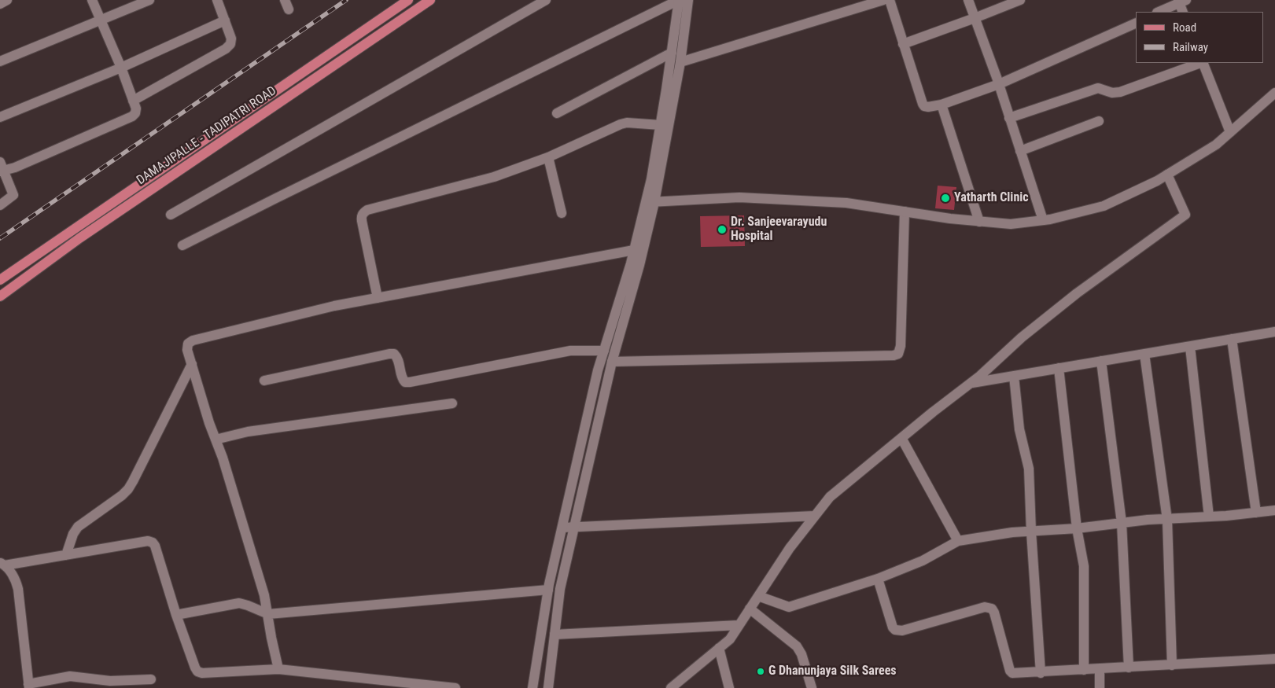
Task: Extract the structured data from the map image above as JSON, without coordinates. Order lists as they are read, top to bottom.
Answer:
{
  "streets": {
    "main road": ["DAMAJIPALLE - TADIPATRI ROAD"]
  },
  "places": ["Yatharth Clinic", "Dr. Sanjeevarayudu Hospital", "G Dhanunjaya Silk Sarees"],
  "legend": ["Road", "Railway"]
}
